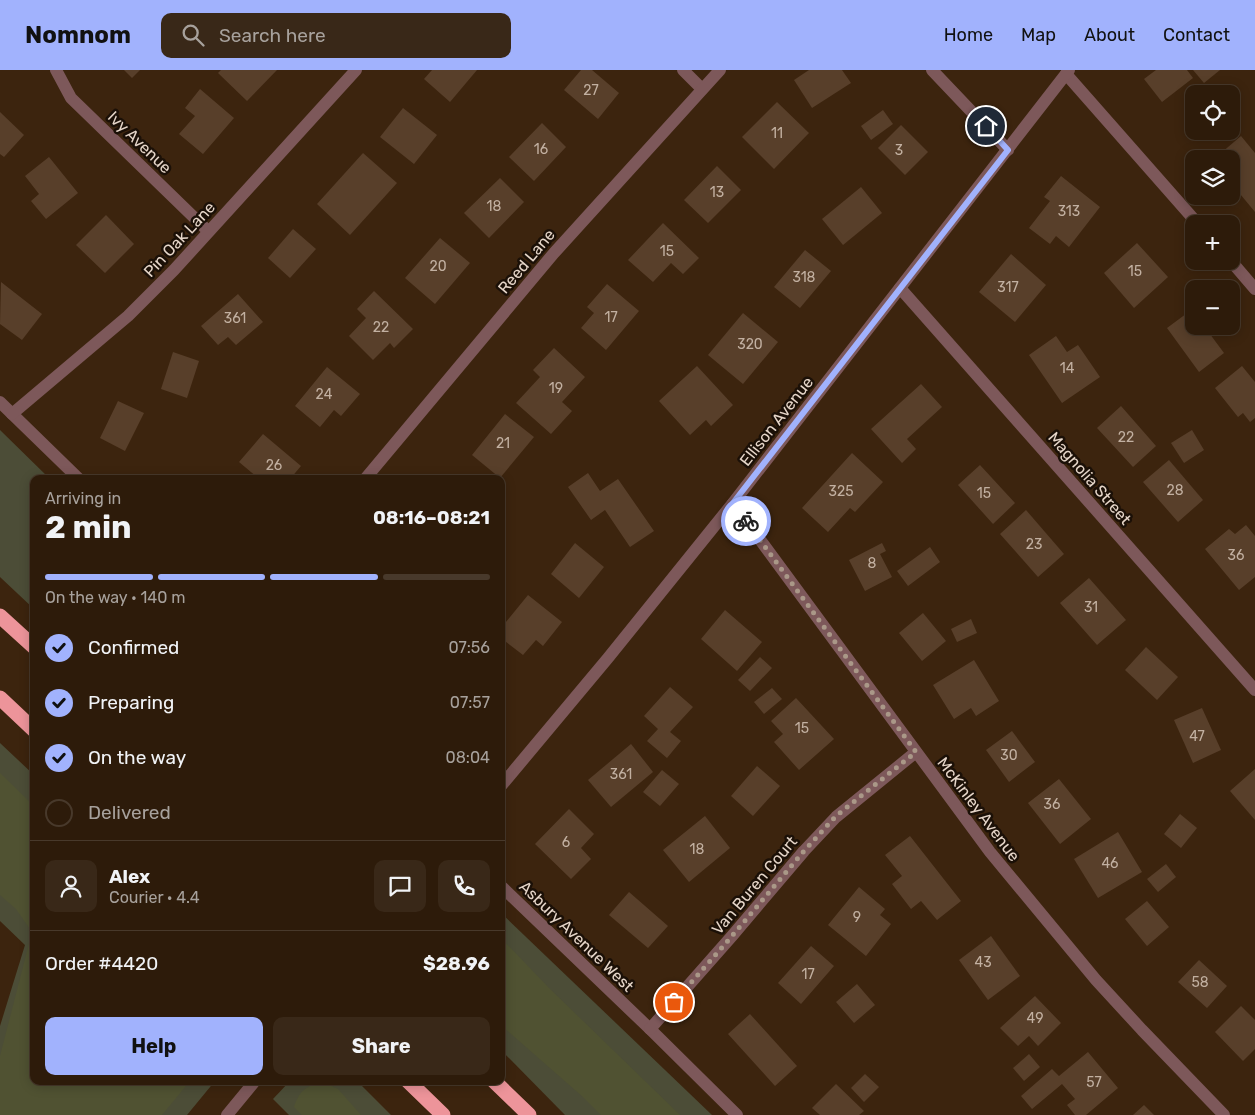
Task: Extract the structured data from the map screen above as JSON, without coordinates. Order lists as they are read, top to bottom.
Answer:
{
  "streets": {
    "street": [
      "Ivy Avenue",
      "Pin Oak Lane",
      "Reed Lane",
      "Ellison Avenue",
      "Magnolia Street",
      "McKinley Avenue",
      "Van Buren Court",
      "Asbury Avenue West"
    ]
  },
  "crossings": [
    ["Ivy Avenue", "Pin Oak Lane"],
    ["Ellison Avenue", "Magnolia Street"],
    ["Ellison Avenue", "McKinley Avenue"],
    ["McKinley Avenue", "Van Buren Court"],
    ["Van Buren Court", "Asbury Avenue West"]
  ],
  "house_numbers": [
    "27",
    "11",
    "16",
    "3",
    "13",
    "18",
    "313",
    "15",
    "20",
    "15",
    "318",
    "317",
    "17",
    "361",
    "22",
    "320",
    "14",
    "19",
    "24",
    "22",
    "21",
    "26",
    "28",
    "325",
    "15",
    "23",
    "36",
    "8",
    "31",
    "15",
    "47",
    "30",
    "361",
    "36",
    "6",
    "18",
    "46",
    "9",
    "43",
    "17",
    "58",
    "49",
    "57"
  ],
  "page": {
    "header": "Nomnom",
    "search": "Search here",
    "nav": [
      "Home",
      "Map",
      "About",
      "Contact"
    ],
    "map_buttons": ["+", "−"],
    "heading": ["2 min", "Arriving in", "08:16–08:21"],
    "panel": [
      "Alex",
      "Courier · 4.4",
      "Order #4420",
      "$28.96"
    ],
    "bar": "On the way · 140 m",
    "list": [
      ["Confirmed", "07:56"],
      ["Preparing", "07:57"],
      ["On the way", "08:04"],
      "Delivered"
    ],
    "buttons": ["Help", "Share"]
  }
}
